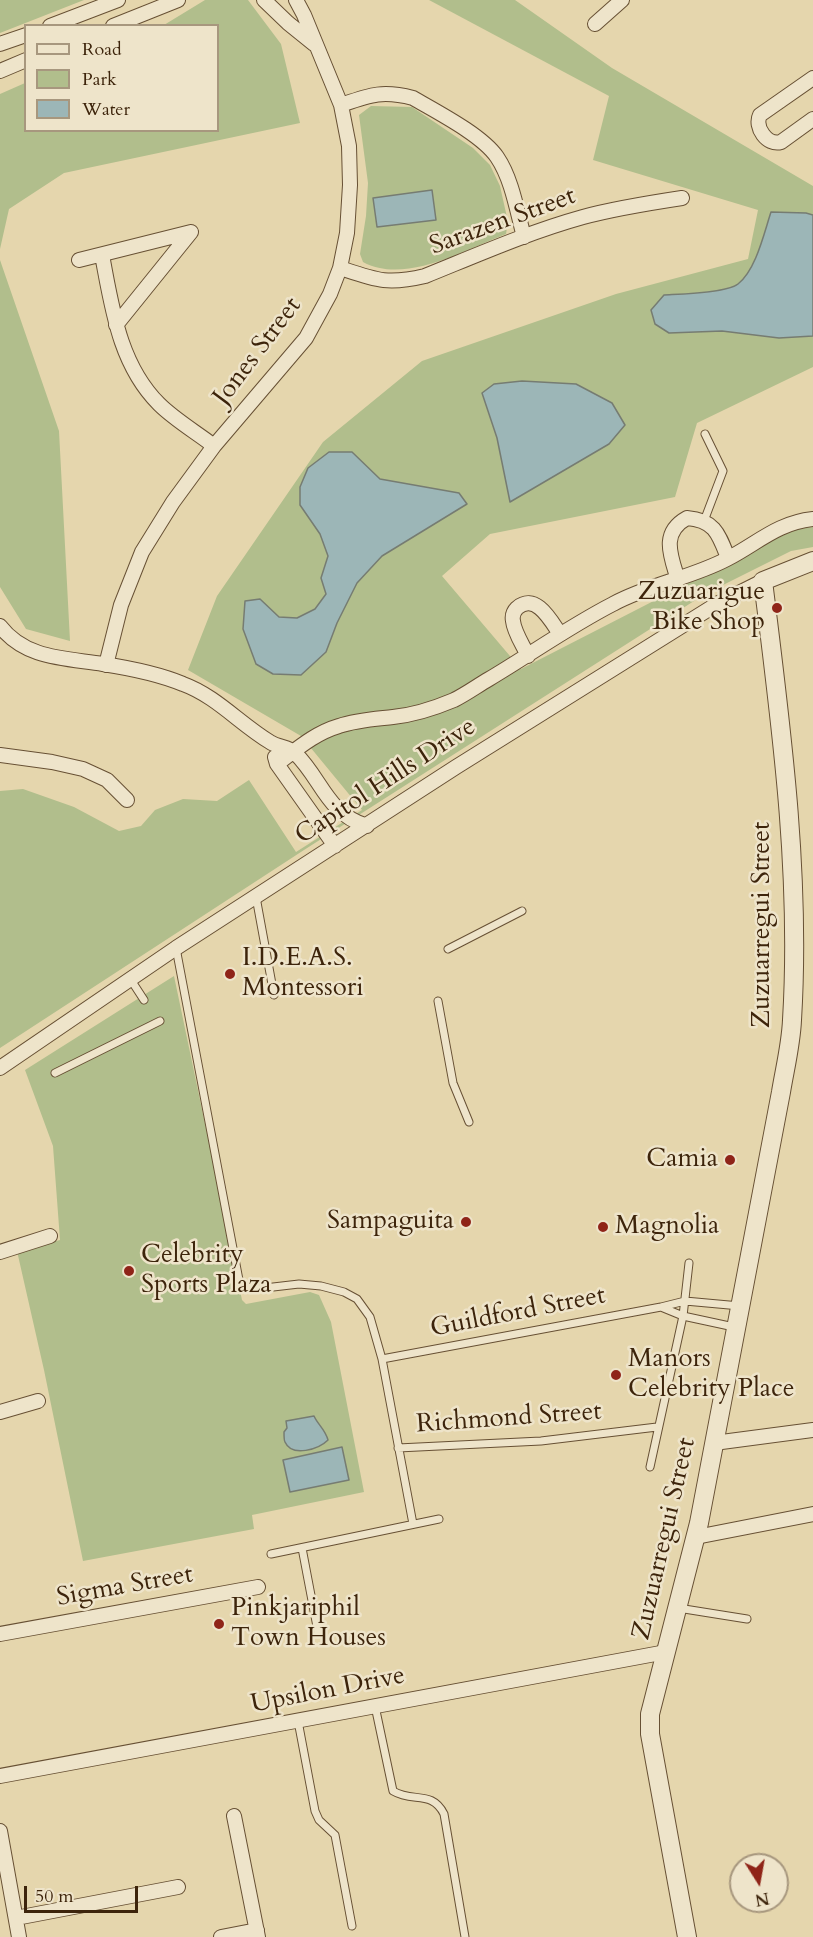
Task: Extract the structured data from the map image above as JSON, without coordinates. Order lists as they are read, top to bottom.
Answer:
{
  "streets": {
    "street": [
      "Sarazen Street",
      "Jones Street",
      "Capitol Hills Drive",
      "Zuzuarregui Street",
      "Sigma Street",
      "Upsilon Drive"
    ],
    "lane": ["Guildford Street", "Richmond Street"]
  },
  "crossings": [
    ["Sarazen Street", "Jones Street"],
    ["Capitol Hills Drive", "Zuzuarregui Street"],
    ["Zuzuarregui Street", "Guildford Street"],
    ["Zuzuarregui Street", "Upsilon Drive"]
  ],
  "places": [
    "Zuzuarigue Bike Shop",
    "I.D.E.A.S. Montessori",
    "Camia",
    "Sampaguita",
    "Magnolia",
    "Celebrity Sports Plaza",
    "Manors Celebrity Place",
    "Pinkjariphil Town Houses"
  ],
  "legend": ["Road", "Park", "Water"],
  "scale_bar": "50 m",
  "north": "bottom"
}
